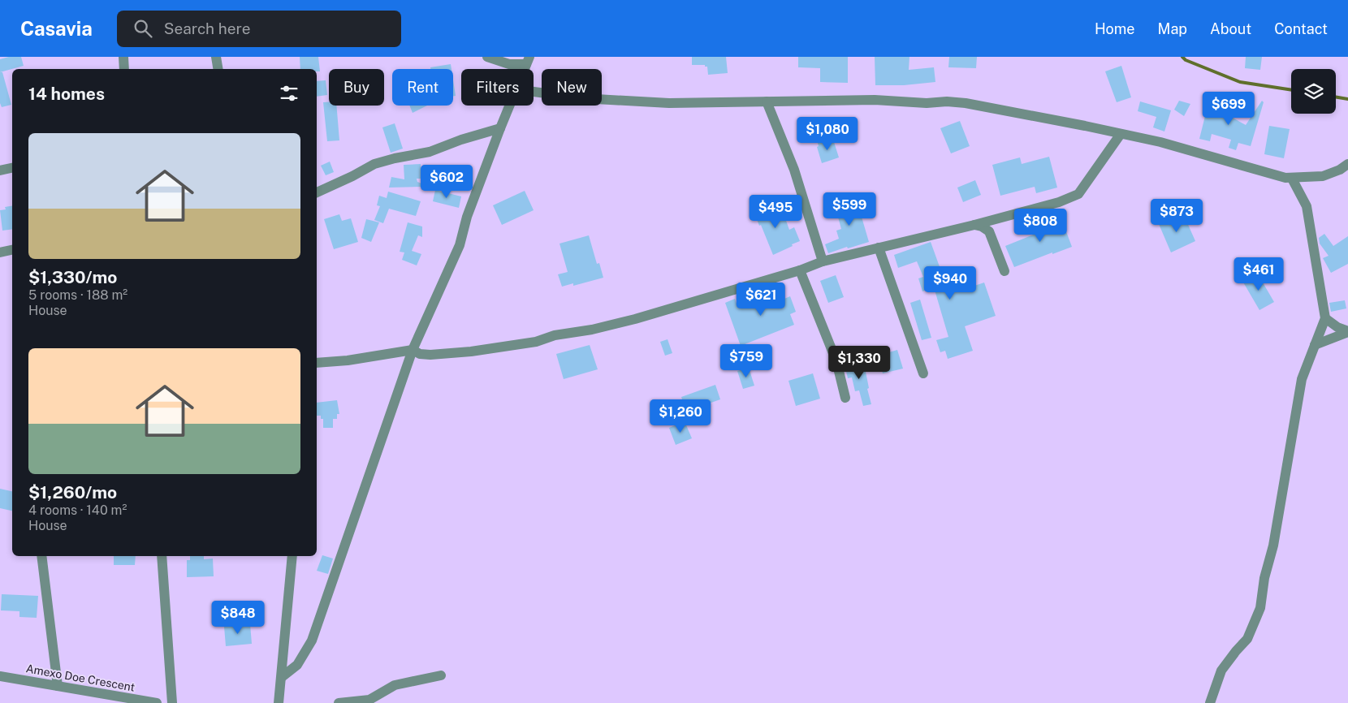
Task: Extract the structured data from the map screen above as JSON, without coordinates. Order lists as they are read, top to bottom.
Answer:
{
  "streets": {
    "street": ["Amexo Doe Crescent"]
  },
  "page": {
    "header": "Casavia",
    "search": "Search here",
    "nav": [
      "Home",
      "Map",
      "About",
      "Contact"
    ],
    "chip": [
      "Buy",
      "Rent",
      "Filters",
      "New"
    ],
    "heading": "14 homes",
    "price": [
      "$699",
      "$1,080",
      "$602",
      "$599",
      "$495",
      "$873",
      "$808",
      "$461",
      "$940",
      "$621",
      "$759",
      "$1,330",
      "$1,260",
      "$848"
    ],
    "list": [
      {
        "name": "$1,330/mo",
        "note": "5 rooms · 188 m² · House"
      },
      {
        "name": "$1,260/mo",
        "note": "4 rooms · 140 m² · House"
      }
    ]
  }
}
